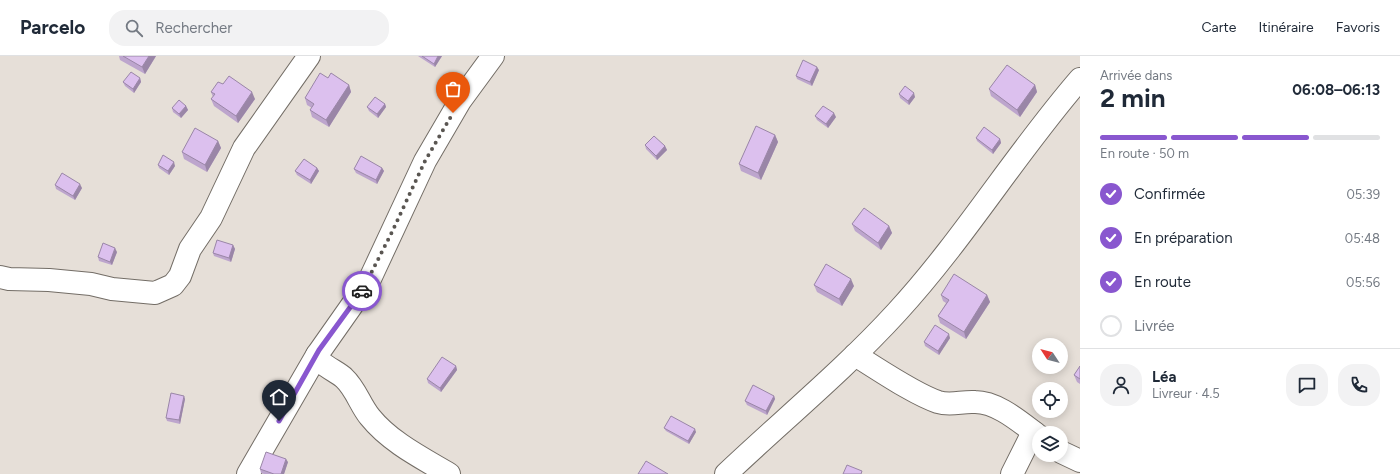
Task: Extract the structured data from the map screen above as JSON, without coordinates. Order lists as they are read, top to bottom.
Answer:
{
  "north": "top left",
  "page": {
    "header": "Parcelo",
    "search": "Rechercher",
    "nav": ["Carte", "Itinéraire", "Favoris"],
    "heading": ["2 min", "Arrivée dans", "06:08–06:13"],
    "panel": ["Léa", "Livreur · 4.5"],
    "bar": "En route · 50 m",
    "list": [
      ["Confirmée", "05:39"],
      ["En préparation", "05:48"],
      ["En route", "05:56"],
      "Livrée"
    ]
  }
}
